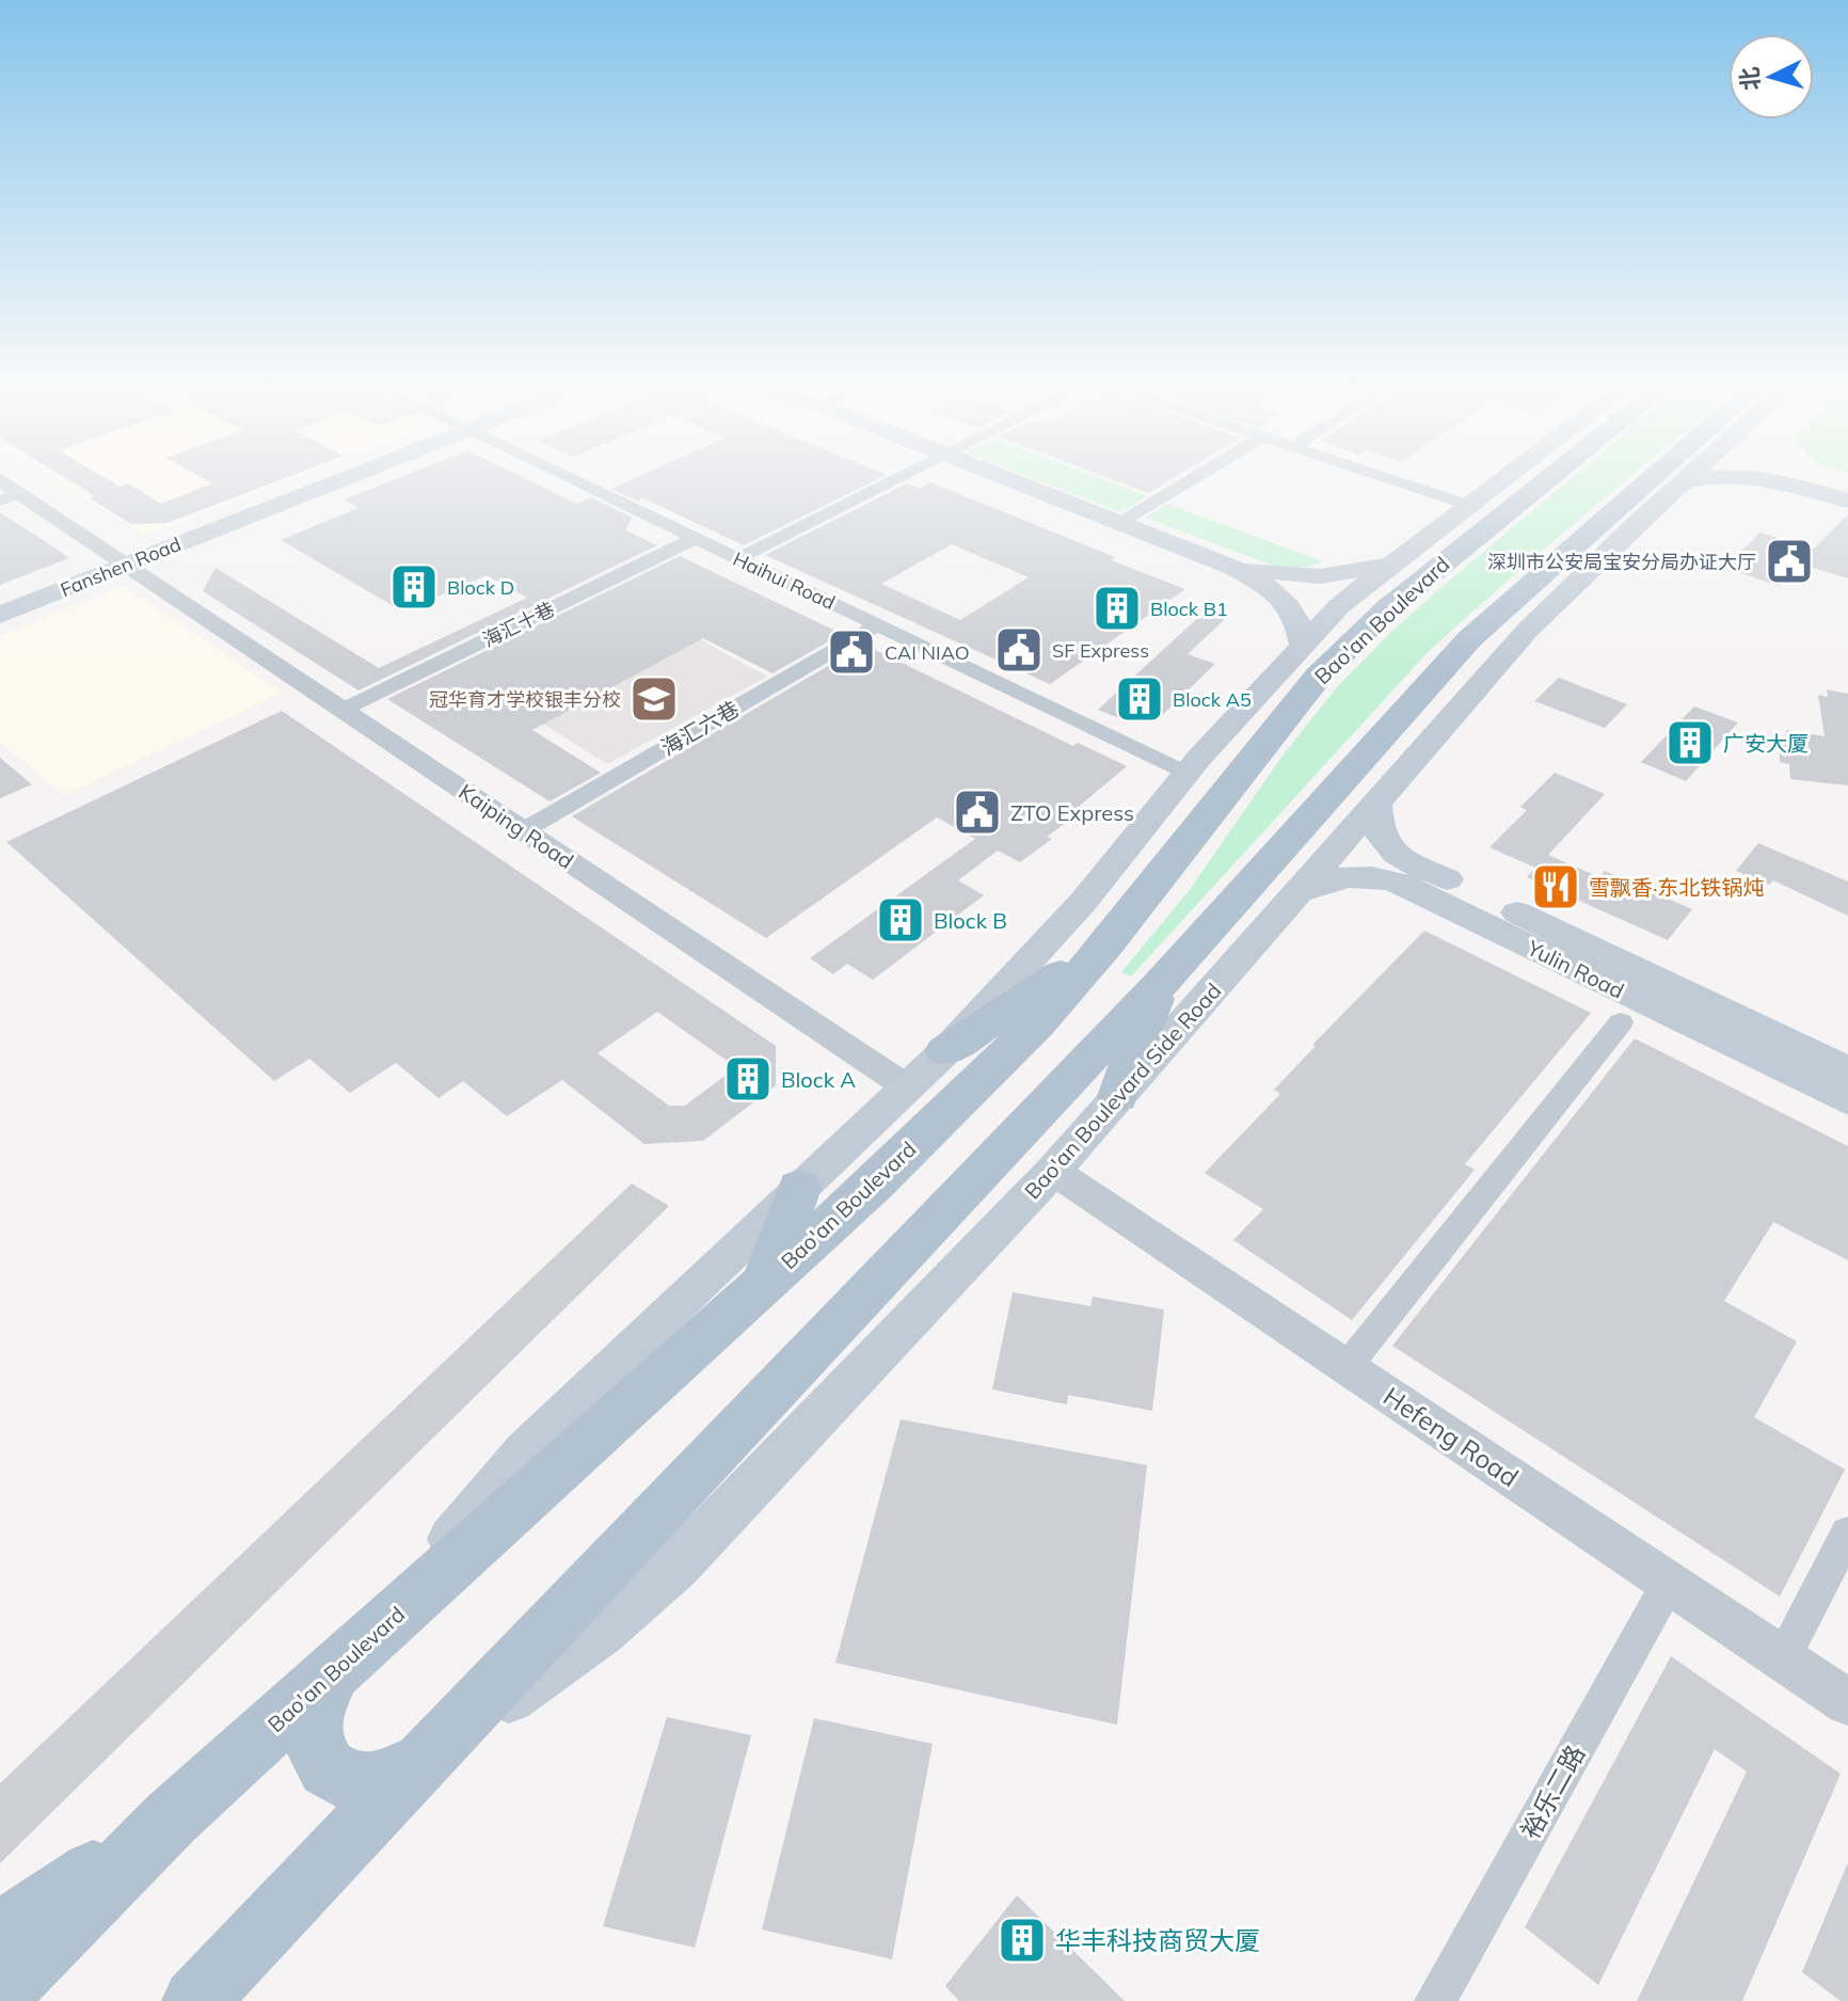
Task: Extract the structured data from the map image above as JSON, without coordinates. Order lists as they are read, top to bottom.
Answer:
{
  "streets": {
    "main road": [
      "Fanshen Road",
      "Bao'an Boulevard",
      "Yulin Road",
      "Bao'an Boulevard Side Road"
    ],
    "street": [
      "Haihui Road",
      "海汇十巷",
      "海汇六巷",
      "Kaiping Road",
      "Hefeng Road",
      "裕乐二路"
    ]
  },
  "crossings": [
    ["Fanshen Road", "Kaiping Road"],
    ["Haihui Road", "海汇十巷"],
    ["Haihui Road", "海汇六巷"],
    ["海汇十巷", "Kaiping Road"],
    ["海汇六巷", "Kaiping Road"],
    ["Yulin Road", "Bao'an Boulevard Side Road"],
    ["Bao'an Boulevard Side Road", "Hefeng Road"],
    ["Hefeng Road", "裕乐二路"]
  ],
  "places": {
    "public building": [
      "深圳市公安局宝安分局办证大厅",
      "SF Express",
      "CAI NIAO",
      "ZTO Express"
    ],
    "building": [
      "Block D",
      "Block B1",
      "Block A5",
      "广安大厦",
      "Block B",
      "Block A",
      "华丰科技商贸大厦"
    ],
    "school or university": ["冠华育才学校银丰分校"],
    "restaurant": ["雪飘香·东北铁锅炖"]
  },
  "north": "left"
}
